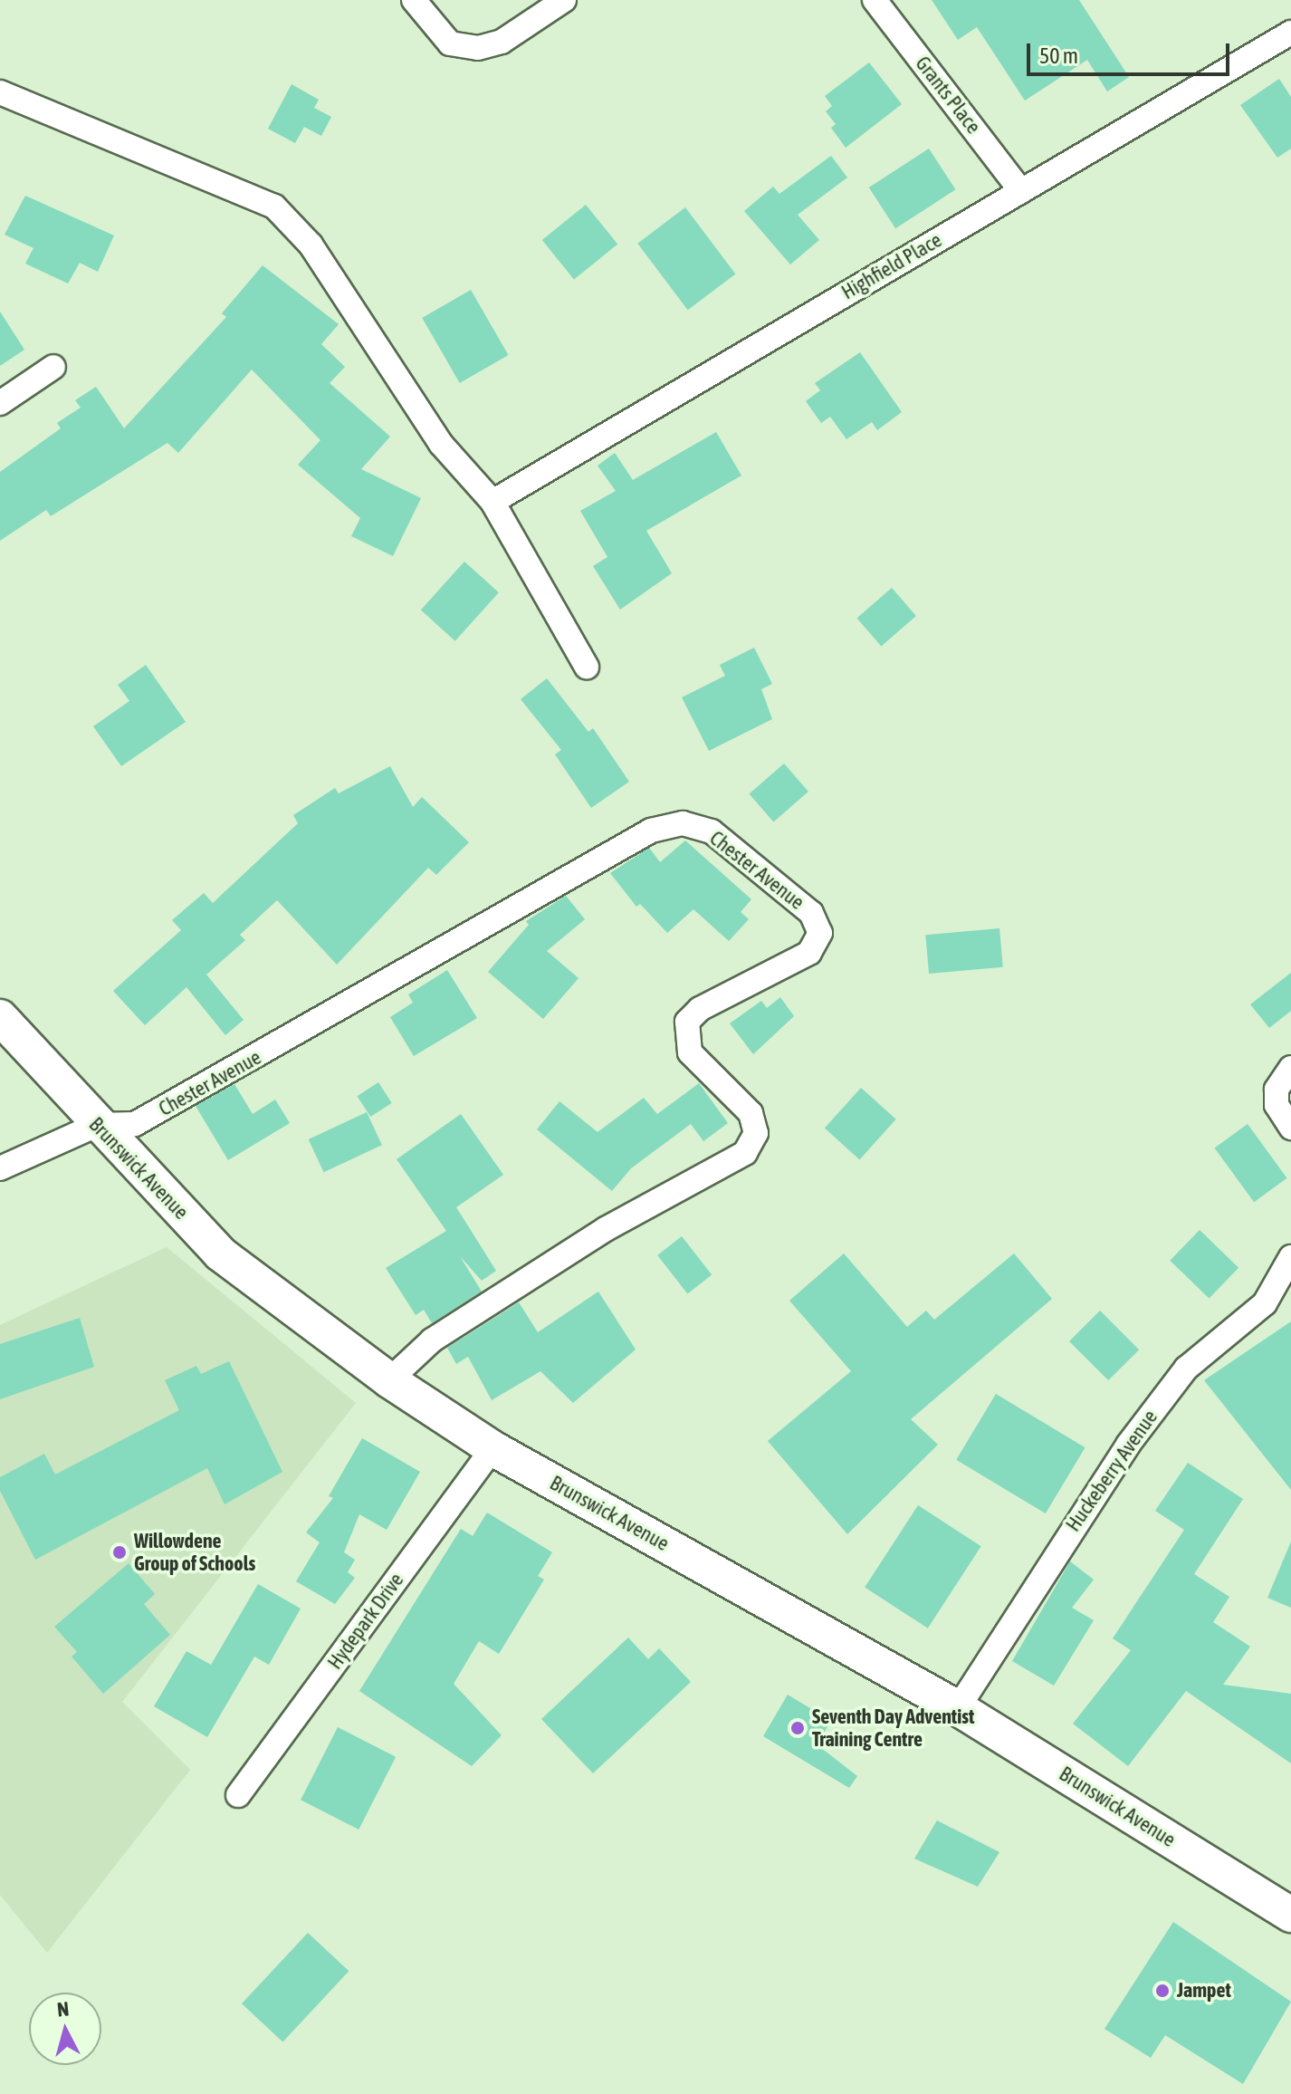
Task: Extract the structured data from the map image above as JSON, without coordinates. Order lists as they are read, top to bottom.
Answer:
{
  "streets": {
    "main road": ["Brunswick Avenue"],
    "street": [
      "Grants Place",
      "Highfield Place",
      "Chester Avenue",
      "Huckeberry Avenue",
      "Hydepark Drive"
    ]
  },
  "crossings": [
    ["Grants Place", "Highfield Place"],
    ["Chester Avenue", "Brunswick Avenue"],
    ["Brunswick Avenue", "Huckeberry Avenue"],
    ["Brunswick Avenue", "Hydepark Drive"]
  ],
  "places": ["Willowdene Group of Schools", "Seventh Day Adventist Training Centre", "Jampet"],
  "scale_bar": "50 m",
  "north": "top"
}
